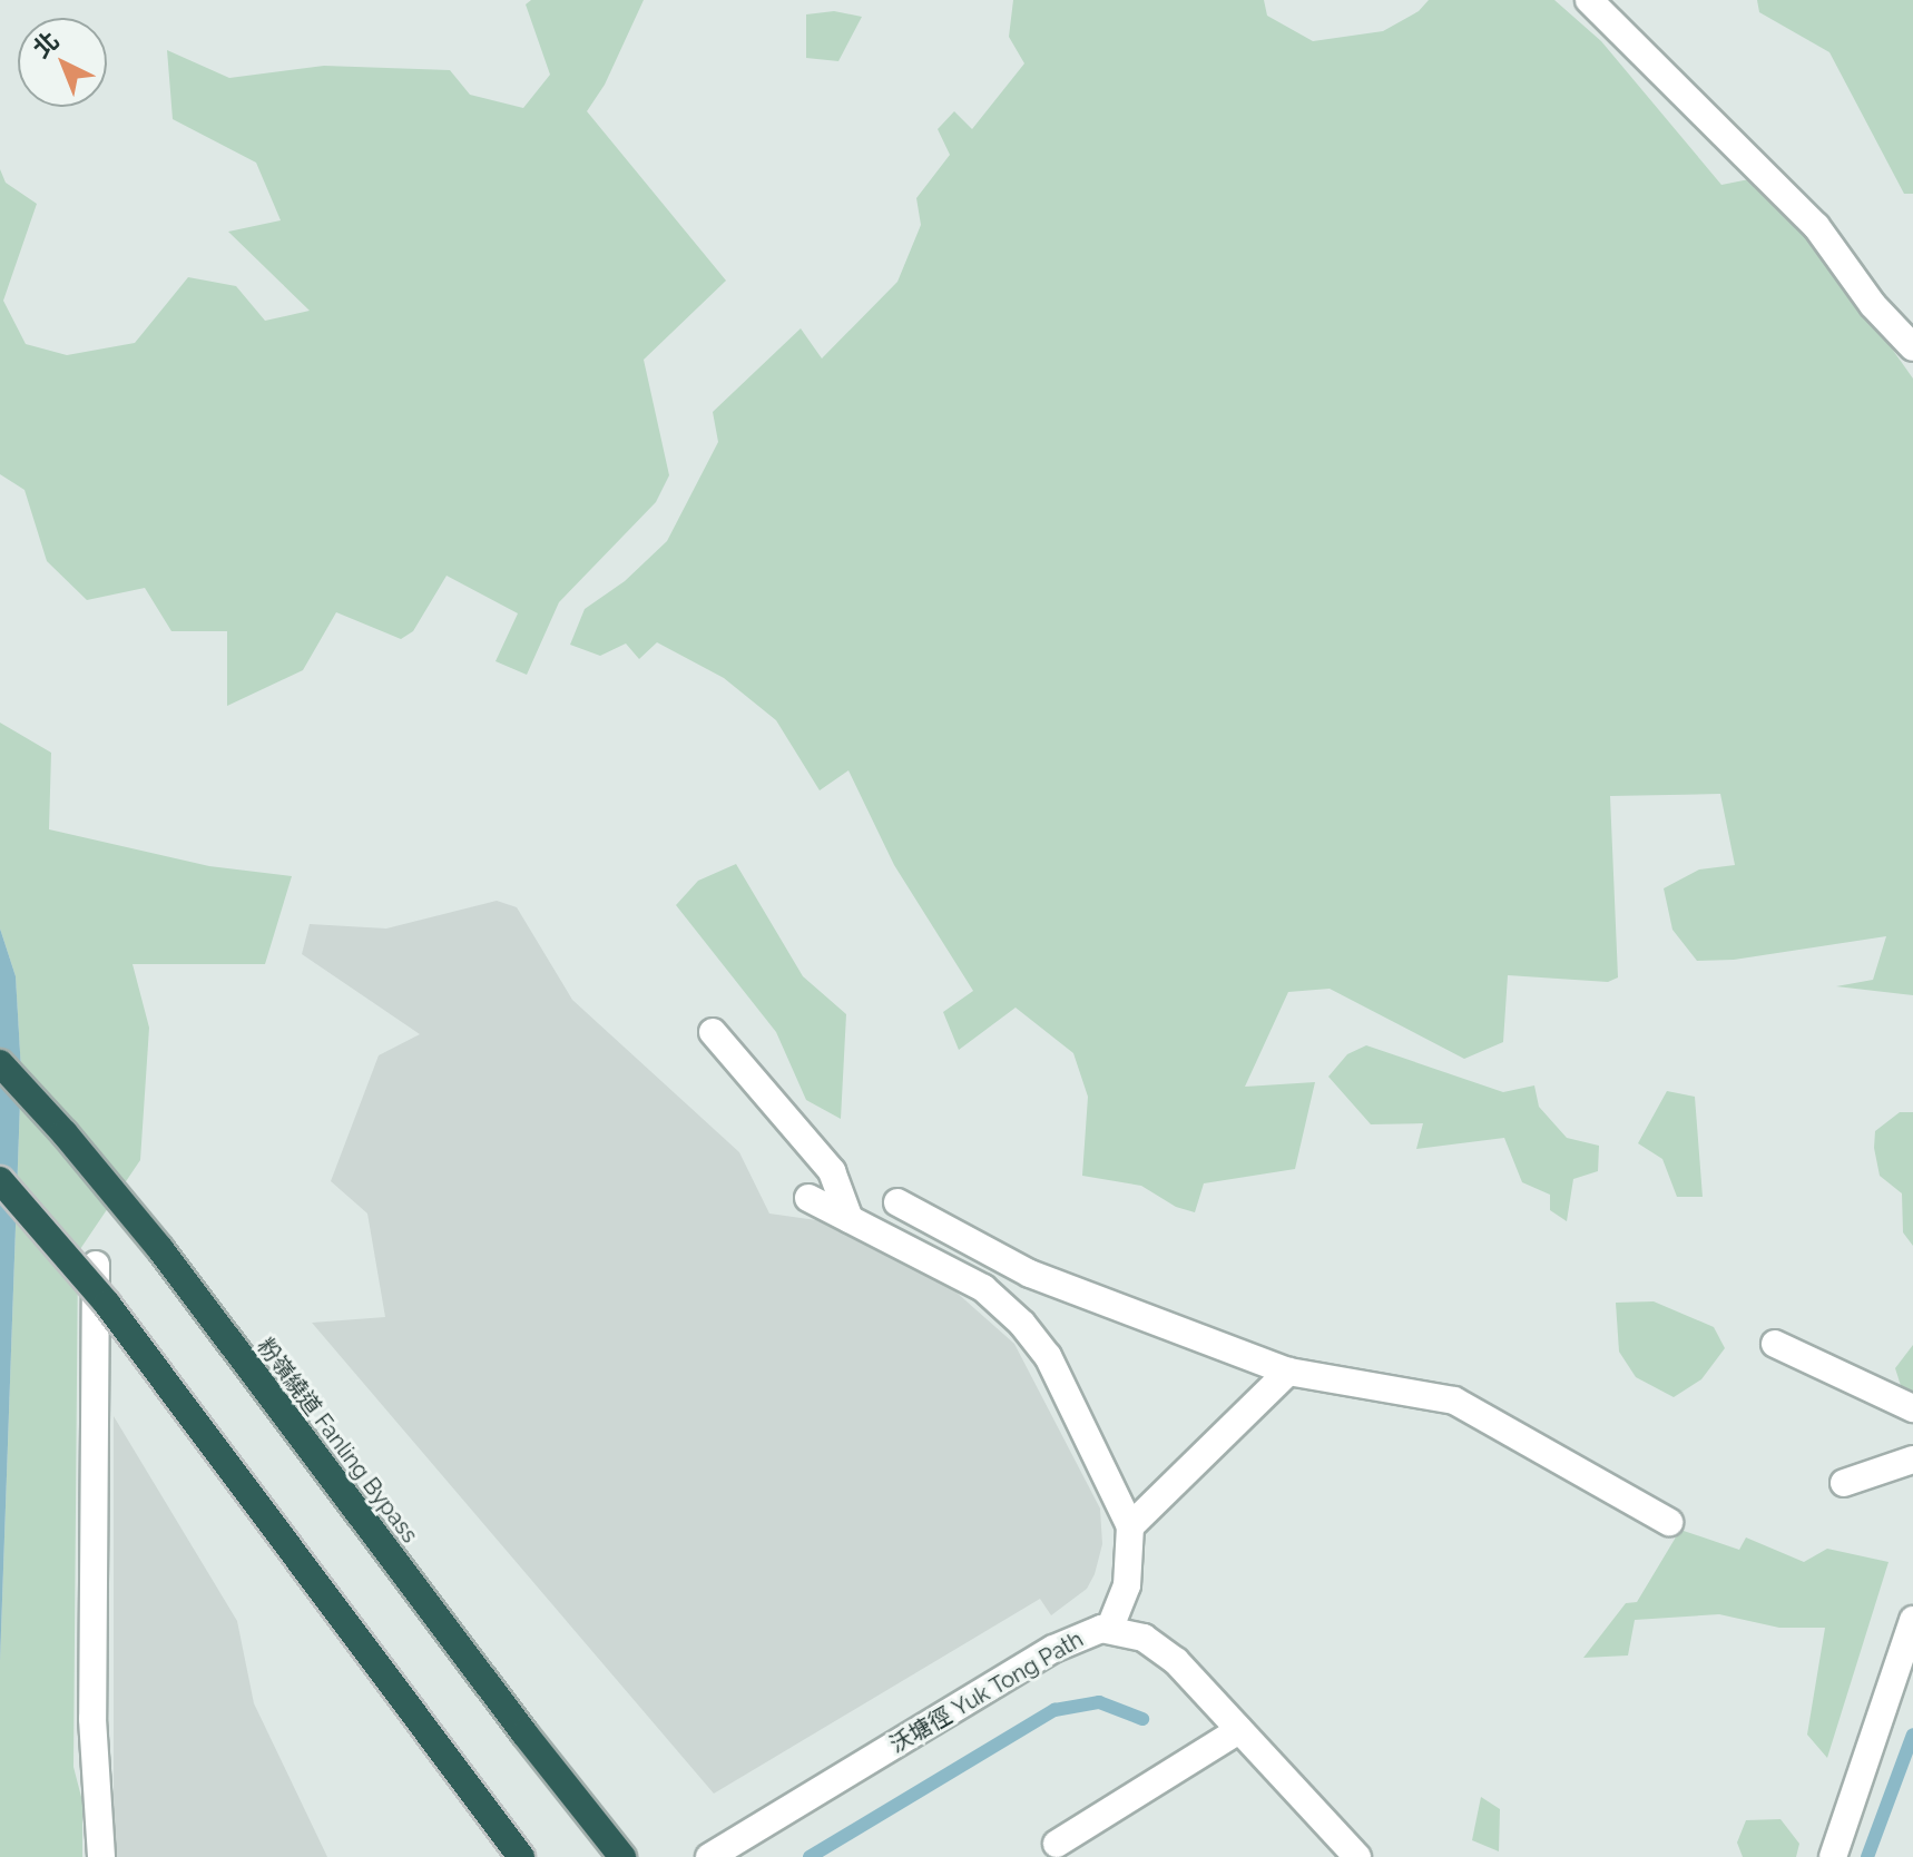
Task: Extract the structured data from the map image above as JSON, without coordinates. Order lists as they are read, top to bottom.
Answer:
{
  "streets": {
    "highway": ["粉嶺繞道 Fanling Bypass"],
    "street": ["沃塘徑 Yuk Tong Path"]
  },
  "north": "top left"
}
